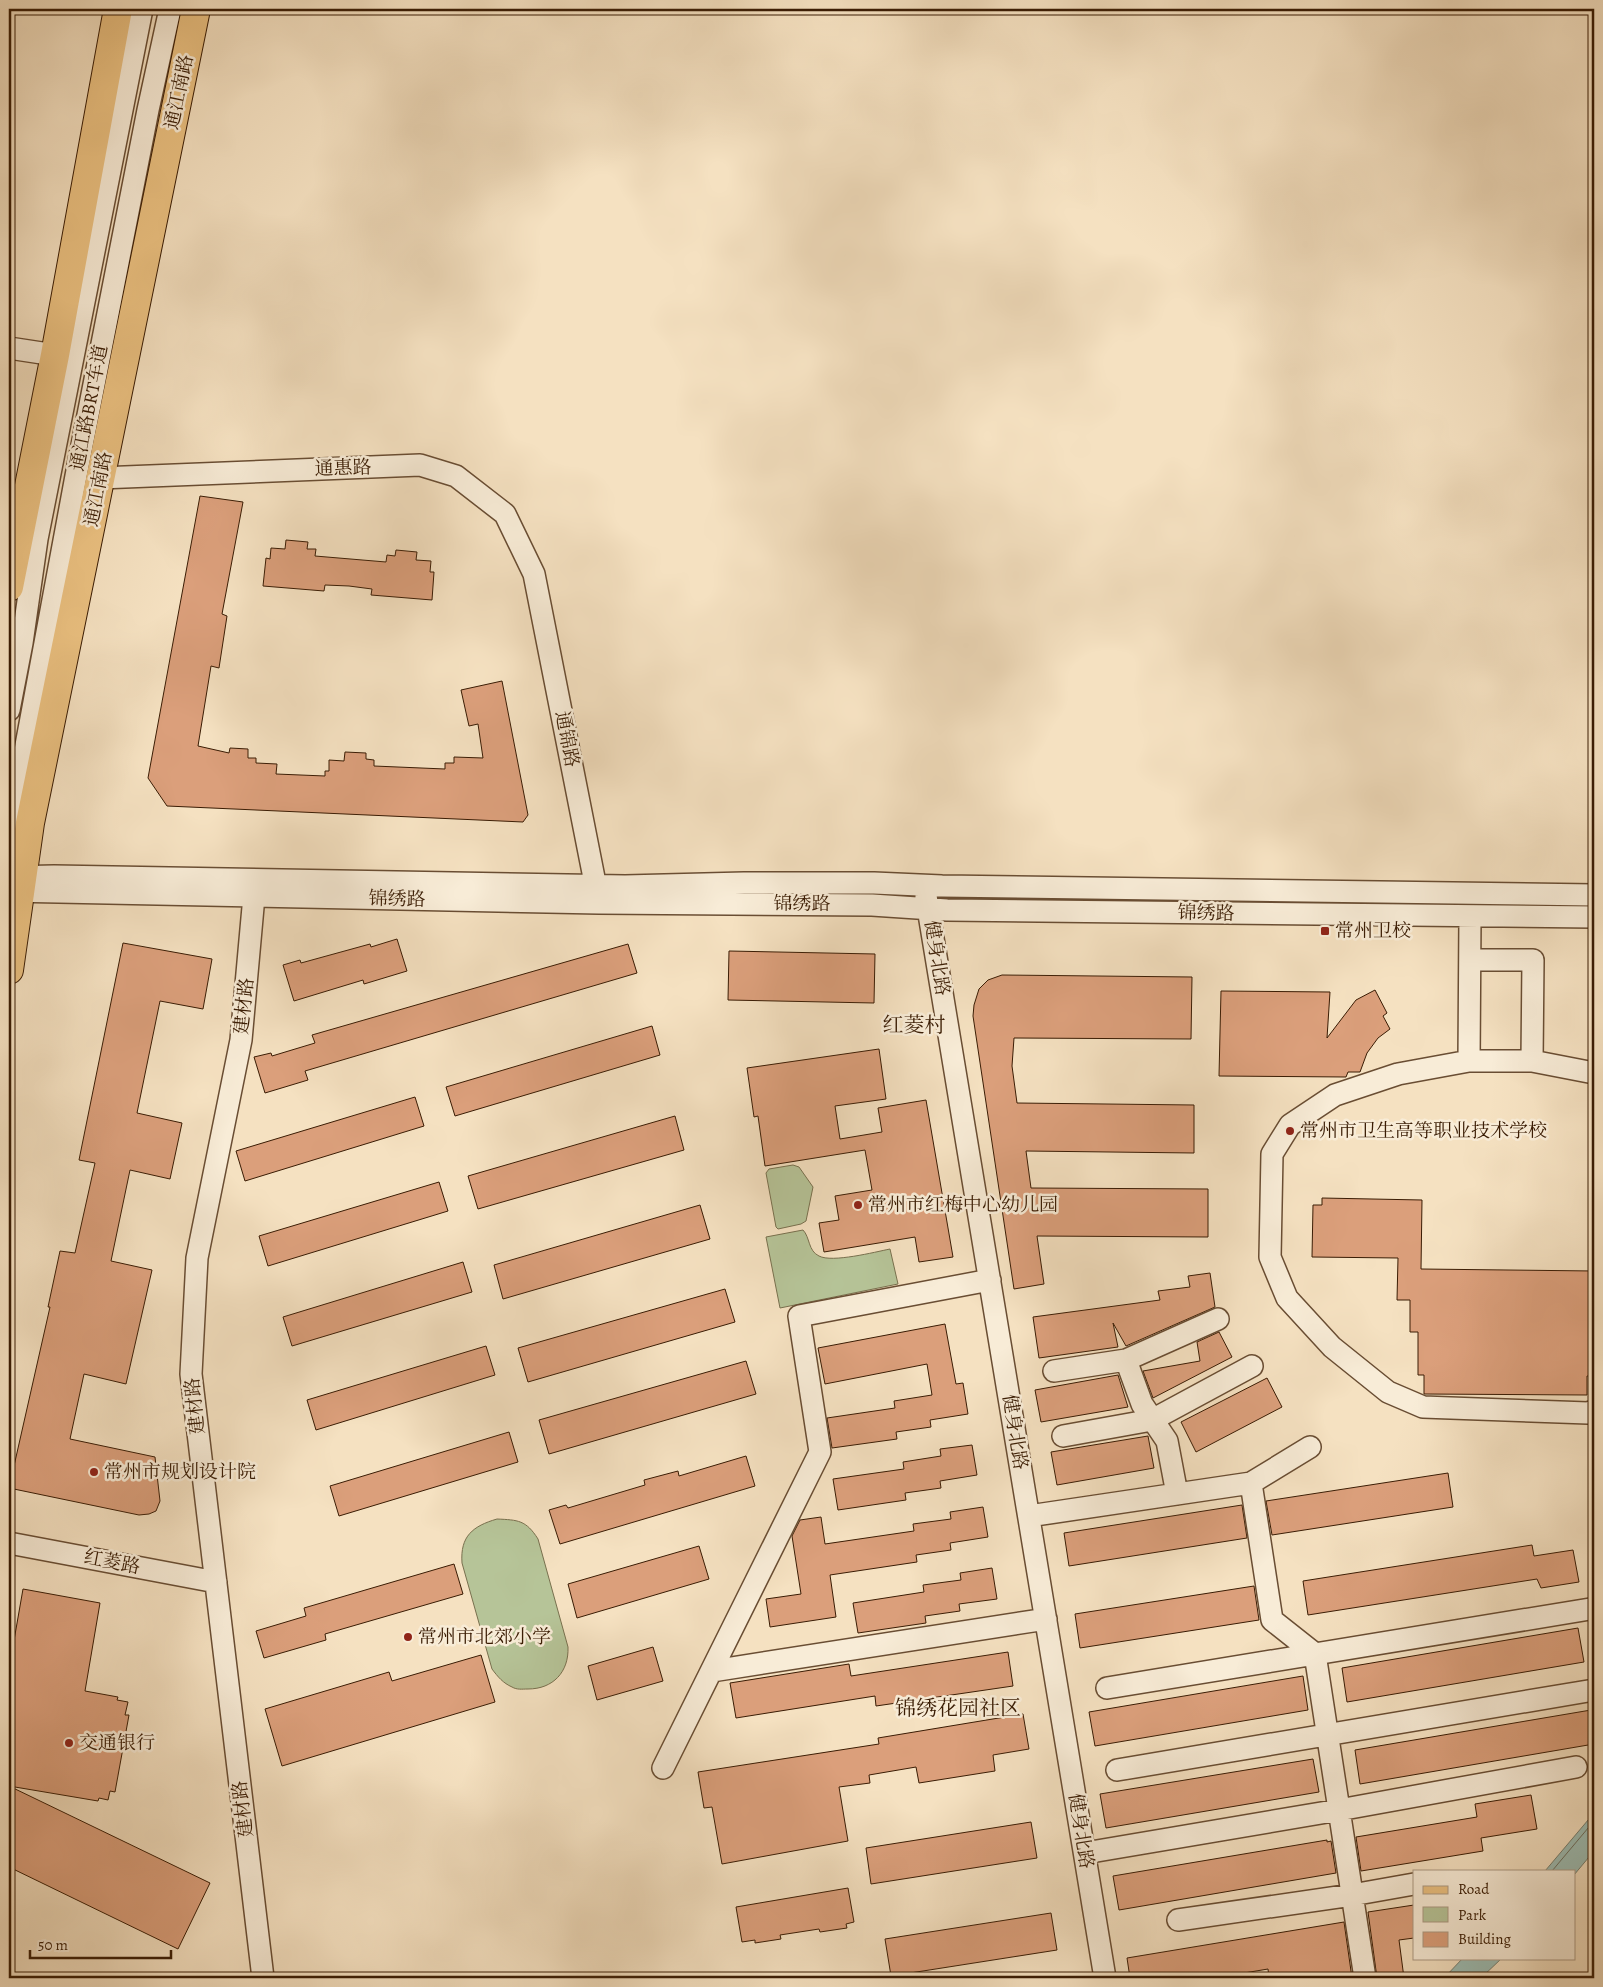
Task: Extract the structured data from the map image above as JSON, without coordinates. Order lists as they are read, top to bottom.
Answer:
{
  "streets": {
    "main road": ["通江南路"],
    "street": [
      "通江路BRT车道",
      "通惠路",
      "通锦路",
      "锦绣路",
      "健身北路",
      "建材路",
      "红菱路"
    ]
  },
  "crossings": [
    ["通江南路", "通惠路"],
    ["通江南路", "锦绣路"],
    ["通惠路", "通锦路"],
    ["通锦路", "锦绣路"],
    ["锦绣路", "健身北路"],
    ["锦绣路", "建材路"],
    ["建材路", "红菱路"]
  ],
  "districts": ["红菱村", "锦绣花园社区"],
  "places": {
    "transit": ["常州卫校"],
    "other": [
      "常州市卫生高等职业技术学校",
      "常州市红梅中心幼儿园",
      "常州市规划设计院",
      "常州市北郊小学",
      "交通银行"
    ]
  },
  "legend": ["Road", "Park", "Building"],
  "scale_bar": "50 m"
}
